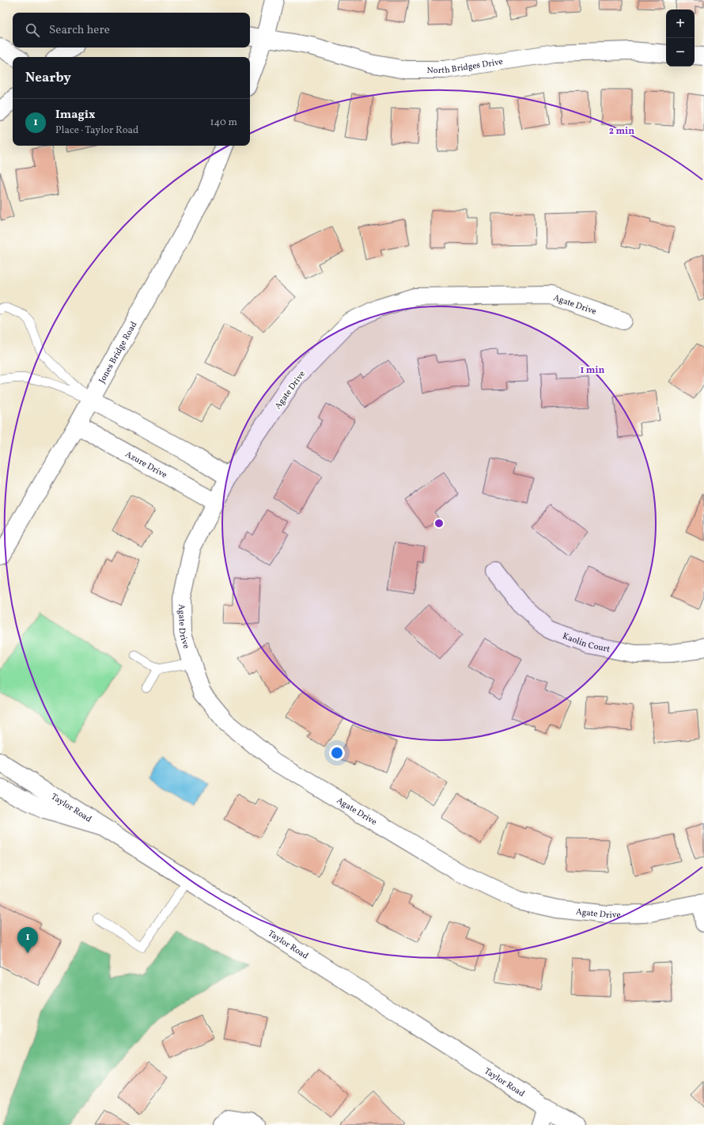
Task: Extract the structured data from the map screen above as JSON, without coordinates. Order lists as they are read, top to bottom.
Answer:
{
  "streets": {
    "street": [
      "North Bridges Drive",
      "Agate Drive",
      "Jones Bridge Road",
      "Azure Drive",
      "Kaolin Court",
      "Taylor Road"
    ]
  },
  "crossings": [
    ["Agate Drive", "Azure Drive"],
    ["Jones Bridge Road", "Azure Drive"]
  ],
  "page": {
    "map_buttons": ["+", "−"],
    "search": "Search here",
    "heading": "Nearby",
    "list": [
      {
        "mark": "1",
        "name": "Imagix",
        "note": "Place · Taylor Road",
        "value": "140 m"
      }
    ],
    "pins": "1"
  },
  "rings": ["2 min", "1 min"]
}
